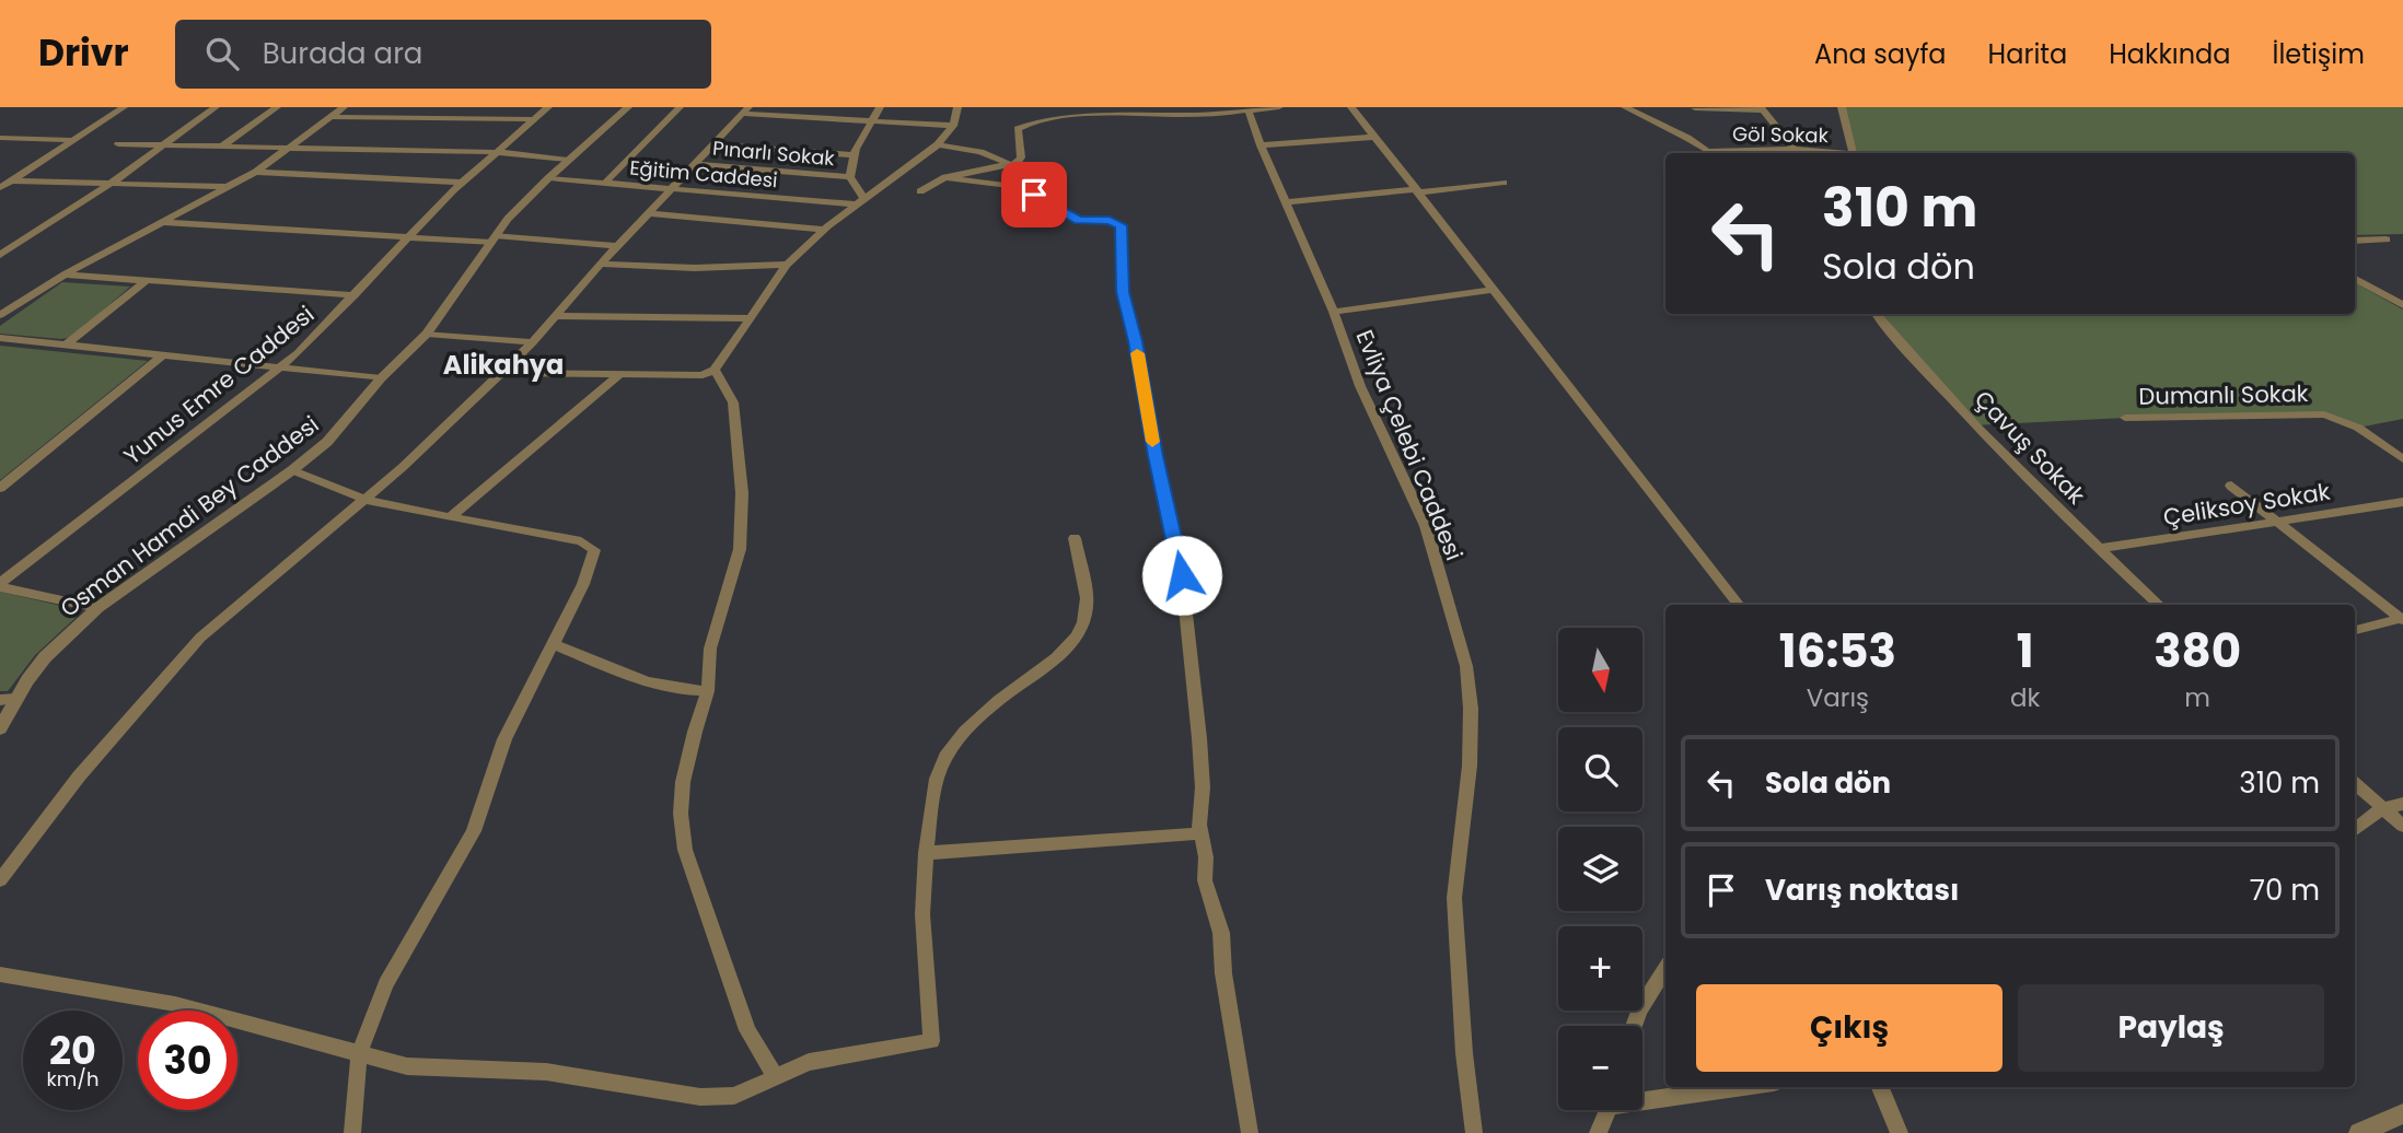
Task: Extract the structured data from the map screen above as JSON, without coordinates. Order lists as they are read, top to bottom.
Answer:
{
  "streets": {
    "street": [
      "Göl Sokak",
      "Pınarlı Sokak",
      "Eğitim Caddesi",
      "Yunus Emre Caddesi",
      "Dumanlı Sokak",
      "Evliya Çelebi Caddesi",
      "Çavuş Sokak",
      "Çeliksoy Sokak",
      "Osman Hamdi Bey Caddesi"
    ]
  },
  "crossings": [
    ["Eğitim Caddesi", "Osman Hamdi Bey Caddesi"],
    ["Çavuş Sokak", "Çeliksoy Sokak"]
  ],
  "districts": ["Alikahya"],
  "north": "bottom",
  "page": {
    "header": "Drivr",
    "search": "Burada ara",
    "nav": [
      "Ana sayfa",
      "Harita",
      "Hakkında",
      "İletişim"
    ],
    "turn": ["310 m", "Sola dön"],
    "eta": [
      "16:53",
      "Varış",
      "1",
      "dk",
      "380",
      "m"
    ],
    "map_buttons": ["+", "−"],
    "list": [
      {
        "name": "Sola dön",
        "value": "310 m"
      },
      {
        "name": "Varış noktası",
        "value": "70 m"
      }
    ],
    "buttons": ["Çıkış", "Paylaş"],
    "speed": "20 km/h",
    "limit": "30"
  }
}
